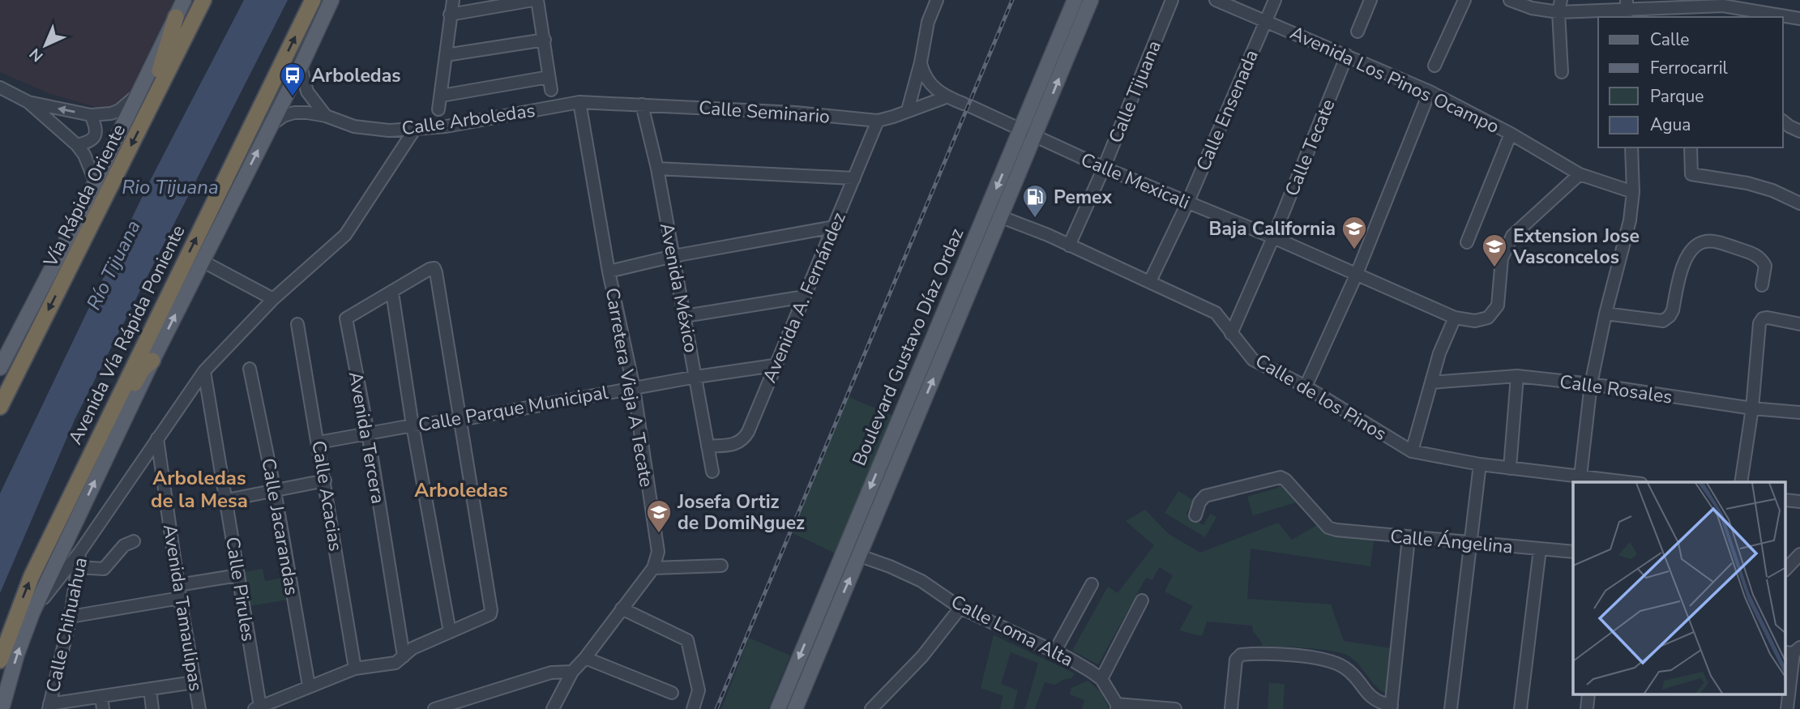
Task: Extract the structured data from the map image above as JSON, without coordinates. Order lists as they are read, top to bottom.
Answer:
{
  "streets": {
    "highway": ["Vía Rápida Oriente", "Avenida Vía Rápida Poniente"],
    "main road": ["Boulevard Gustavo Díaz Ordaz"],
    "street": [
      "Avenida Los Pinos Ocampo",
      "Calle Tijuana",
      "Calle Ensenada",
      "Calle Seminario",
      "Calle Arboledas",
      "Calle Tecate",
      "Calle Mexicali",
      "Avenida México",
      "Avenida A. Fernández",
      "Carretera Vieja A Tecate",
      "Calle Rosales",
      "Calle de los Pinos",
      "Calle Parque Municipal",
      "Avenida Tercera",
      "Calle Acacias",
      "Calle Jacarandas",
      "Calle Ángelina",
      "Calle Pirules",
      "Avenida Tamaulipas",
      "Calle Chihuahua",
      "Calle Loma Alta"
    ]
  },
  "crossings": [
    ["Avenida Los Pinos Ocampo", "Calle Ensenada"],
    ["Avenida Los Pinos Ocampo", "Calle Tecate"],
    ["Calle Tijuana", "Calle Mexicali"],
    ["Calle Tijuana", "Calle de los Pinos"],
    ["Calle Ensenada", "Calle Mexicali"],
    ["Calle Ensenada", "Calle de los Pinos"],
    ["Calle Seminario", "Calle Arboledas"],
    ["Calle Seminario", "Calle Mexicali"],
    ["Calle Seminario", "Avenida México"],
    ["Calle Seminario", "Avenida A. Fernández"],
    ["Calle Seminario", "Carretera Vieja A Tecate"],
    ["Calle Arboledas", "Carretera Vieja A Tecate"],
    ["Calle Arboledas", "Calle Chihuahua"],
    ["Calle Tecate", "Calle Mexicali"],
    ["Calle Tecate", "Calle de los Pinos"],
    ["Calle Mexicali", "Boulevard Gustavo Díaz Ordaz"],
    ["Avenida México", "Avenida A. Fernández"],
    ["Avenida México", "Calle Parque Municipal"],
    ["Avenida A. Fernández", "Calle Parque Municipal"],
    ["Boulevard Gustavo Díaz Ordaz", "Calle de los Pinos"],
    ["Boulevard Gustavo Díaz Ordaz", "Calle Loma Alta"],
    ["Carretera Vieja A Tecate", "Calle Parque Municipal"],
    ["Calle Parque Municipal", "Avenida Tercera"],
    ["Calle Parque Municipal", "Calle Acacias"],
    ["Calle Pirules", "Calle Chihuahua"],
    ["Avenida Tamaulipas", "Calle Chihuahua"]
  ],
  "one_way": ["Avenida Vía Rápida Poniente"],
  "districts": ["Arboledas de la Mesa", "Arboledas"],
  "water": ["Rio Tijuana", "Río Tijuana"],
  "places": {
    "bus stop": ["Arboledas"],
    "fuel station": ["Pemex"],
    "school or university": ["Baja California", "Extension Jose Vasconcelos", "Josefa Ortiz de DomiNguez"]
  },
  "legend": [
    "Calle",
    "Ferrocarril",
    "Parque",
    "Agua"
  ],
  "north": "bottom left"
}
